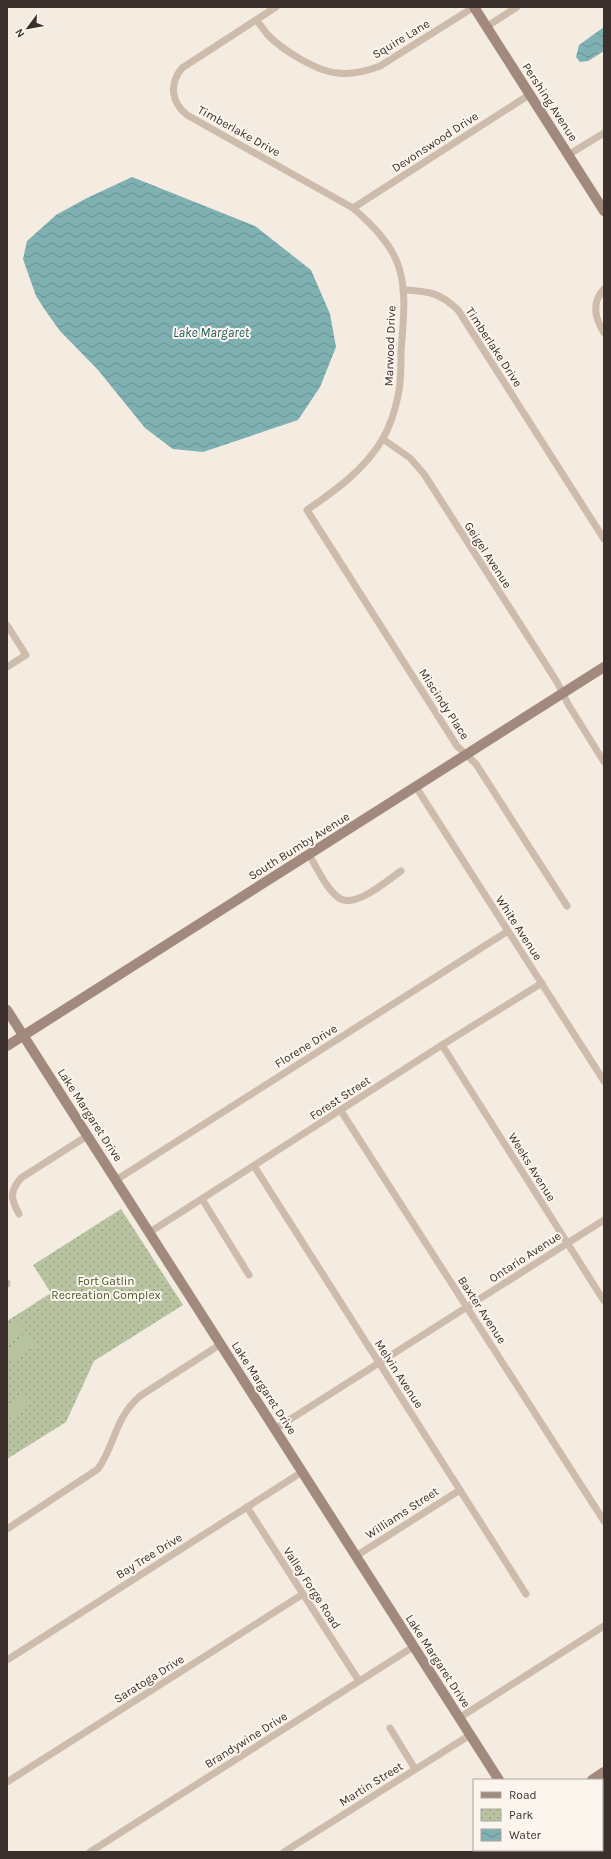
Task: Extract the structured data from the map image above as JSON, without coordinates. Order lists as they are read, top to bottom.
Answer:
{
  "streets": {
    "street": [
      "Squire Lane",
      "Pershing Avenue",
      "Timberlake Drive",
      "Devonswood Drive",
      "Marwood Drive",
      "Geigel Avenue",
      "Miscindy Place",
      "South Bumby Avenue",
      "White Avenue",
      "Florene Drive",
      "Forest Street",
      "Lake Margaret Drive",
      "Weeks Avenue",
      "Ontario Avenue",
      "Baxter Avenue",
      "Melvin Avenue",
      "Williams Street",
      "Bay Tree Drive",
      "Valley Forge Road",
      "Saratoga Drive",
      "Brandywine Drive",
      "Martin Street"
    ]
  },
  "crossings": [
    ["Squire Lane", "Pershing Avenue"],
    ["Squire Lane", "Timberlake Drive"],
    ["Pershing Avenue", "Devonswood Drive"],
    ["Timberlake Drive", "Devonswood Drive"],
    ["Timberlake Drive", "Marwood Drive"],
    ["Marwood Drive", "Geigel Avenue"],
    ["Marwood Drive", "Miscindy Place"],
    ["Geigel Avenue", "South Bumby Avenue"],
    ["Miscindy Place", "South Bumby Avenue"],
    ["South Bumby Avenue", "White Avenue"],
    ["South Bumby Avenue", "Lake Margaret Drive"],
    ["White Avenue", "Florene Drive"],
    ["White Avenue", "Forest Street"],
    ["Florene Drive", "Lake Margaret Drive"],
    ["Forest Street", "Lake Margaret Drive"],
    ["Forest Street", "Weeks Avenue"],
    ["Forest Street", "Baxter Avenue"],
    ["Forest Street", "Melvin Avenue"],
    ["Lake Margaret Drive", "Ontario Avenue"],
    ["Lake Margaret Drive", "Williams Street"],
    ["Lake Margaret Drive", "Bay Tree Drive"],
    ["Lake Margaret Drive", "Brandywine Drive"],
    ["Lake Margaret Drive", "Martin Street"],
    ["Weeks Avenue", "Ontario Avenue"],
    ["Ontario Avenue", "Baxter Avenue"],
    ["Ontario Avenue", "Melvin Avenue"],
    ["Melvin Avenue", "Williams Street"],
    ["Bay Tree Drive", "Valley Forge Road"],
    ["Valley Forge Road", "Saratoga Drive"],
    ["Valley Forge Road", "Brandywine Drive"]
  ],
  "water": ["Lake Margaret"],
  "parks": ["Fort Gatlin Recreation Complex"],
  "legend": ["Road", "Park", "Water"],
  "north": "bottom left"
}
